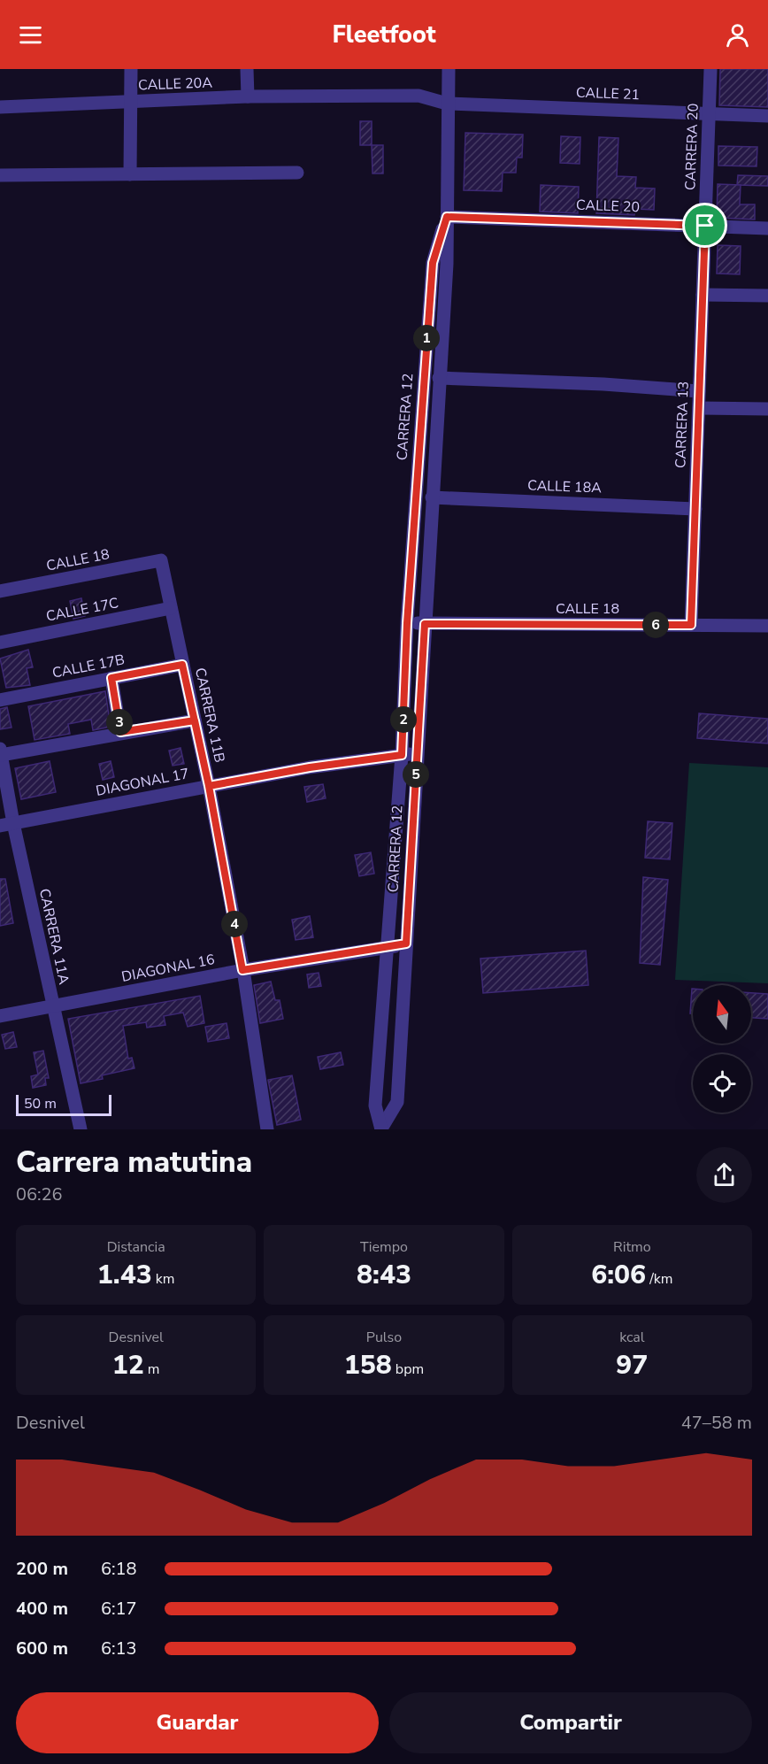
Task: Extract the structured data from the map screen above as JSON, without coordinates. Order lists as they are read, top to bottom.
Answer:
{
  "streets": {
    "street": [
      "CALLE 20A",
      "CALLE 21",
      "CARRERA 20",
      "CALLE 20",
      "CARRERA 12",
      "CARRERA 13",
      "CALLE 18A",
      "CALLE 18",
      "CALLE 17C",
      "CALLE 17B",
      "CARRERA 11B",
      "DIAGONAL 17",
      "CARRERA 11A",
      "DIAGONAL 16"
    ]
  },
  "crossings": [
    ["CALLE 20A", "CALLE 21"],
    ["CALLE 20A", "CARRERA 12"],
    ["CALLE 21", "CARRERA 20"],
    ["CALLE 21", "CARRERA 12"],
    ["CARRERA 20", "CALLE 20"],
    ["CARRERA 20", "CARRERA 13"],
    ["CALLE 20", "CARRERA 12"],
    ["CALLE 20", "CARRERA 13"],
    ["CARRERA 12", "CALLE 18A"],
    ["CARRERA 12", "CALLE 18"],
    ["CARRERA 12", "DIAGONAL 17"],
    ["CARRERA 12", "DIAGONAL 16"],
    ["CARRERA 13", "CALLE 18A"],
    ["CARRERA 13", "CALLE 18"],
    ["CALLE 18", "CARRERA 11B"],
    ["CALLE 17C", "CARRERA 11B"],
    ["CALLE 17B", "CARRERA 11B"],
    ["CARRERA 11B", "DIAGONAL 17"],
    ["CARRERA 11B", "DIAGONAL 16"],
    ["DIAGONAL 17", "CARRERA 11A"],
    ["CARRERA 11A", "DIAGONAL 16"]
  ],
  "scale_bar": "50 m",
  "north": "top",
  "page": {
    "header": "Fleetfoot",
    "pins": [
      "1",
      "6",
      "2",
      "3",
      "5",
      "4"
    ],
    "scale": "50 m",
    "heading": ["Carrera matutina", "06:26"],
    "stats": [
      ["Distancia", "1.43 km"],
      ["Tiempo", "8:43"],
      ["Ritmo", "6:06 /km"],
      ["Desnivel", "12 m"],
      ["Pulso", "158 bpm"],
      ["kcal", "97"]
    ],
    "chart": ["Desnivel", "47–58 m"],
    "list": [
      {
        "name": "200 m",
        "note": "6:18"
      },
      {
        "name": "400 m",
        "note": "6:17"
      },
      {
        "name": "600 m",
        "note": "6:13"
      }
    ],
    "buttons": ["Guardar", "Compartir"]
  }
}
